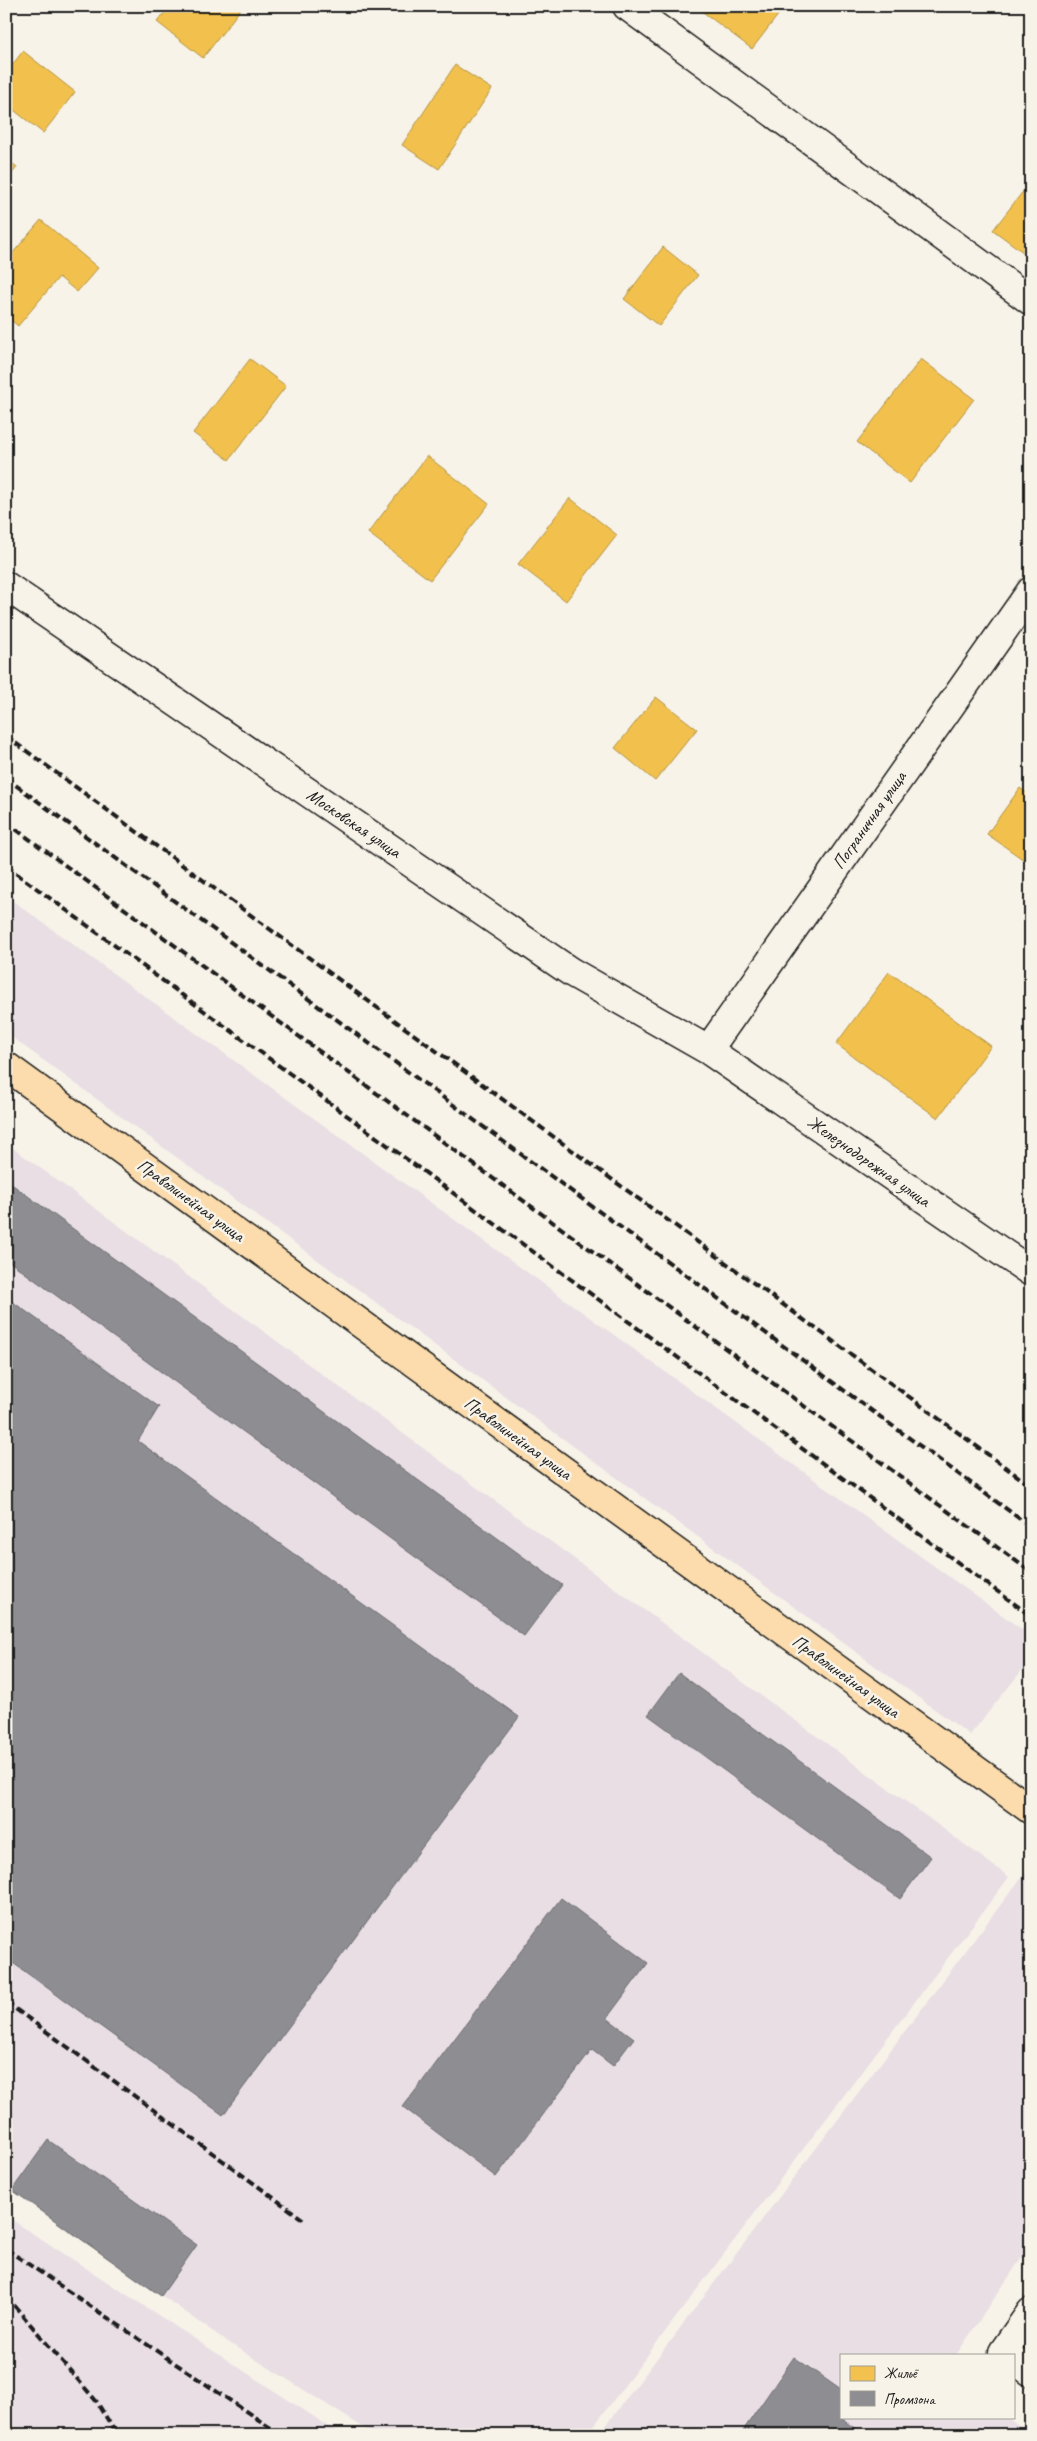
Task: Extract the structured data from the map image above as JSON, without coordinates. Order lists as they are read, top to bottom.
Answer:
{
  "streets": {
    "main road": ["Праволинейная улица"],
    "street": ["Пограничная улица", "Московская улица", "Железнодорожная улица"]
  },
  "crossings": [
    ["Пограничная улица", "Московская улица"],
    ["Пограничная улица", "Железнодорожная улица"],
    ["Московская улица", "Железнодорожная улица"]
  ],
  "legend": ["Жильё", "Промзона"]
}
